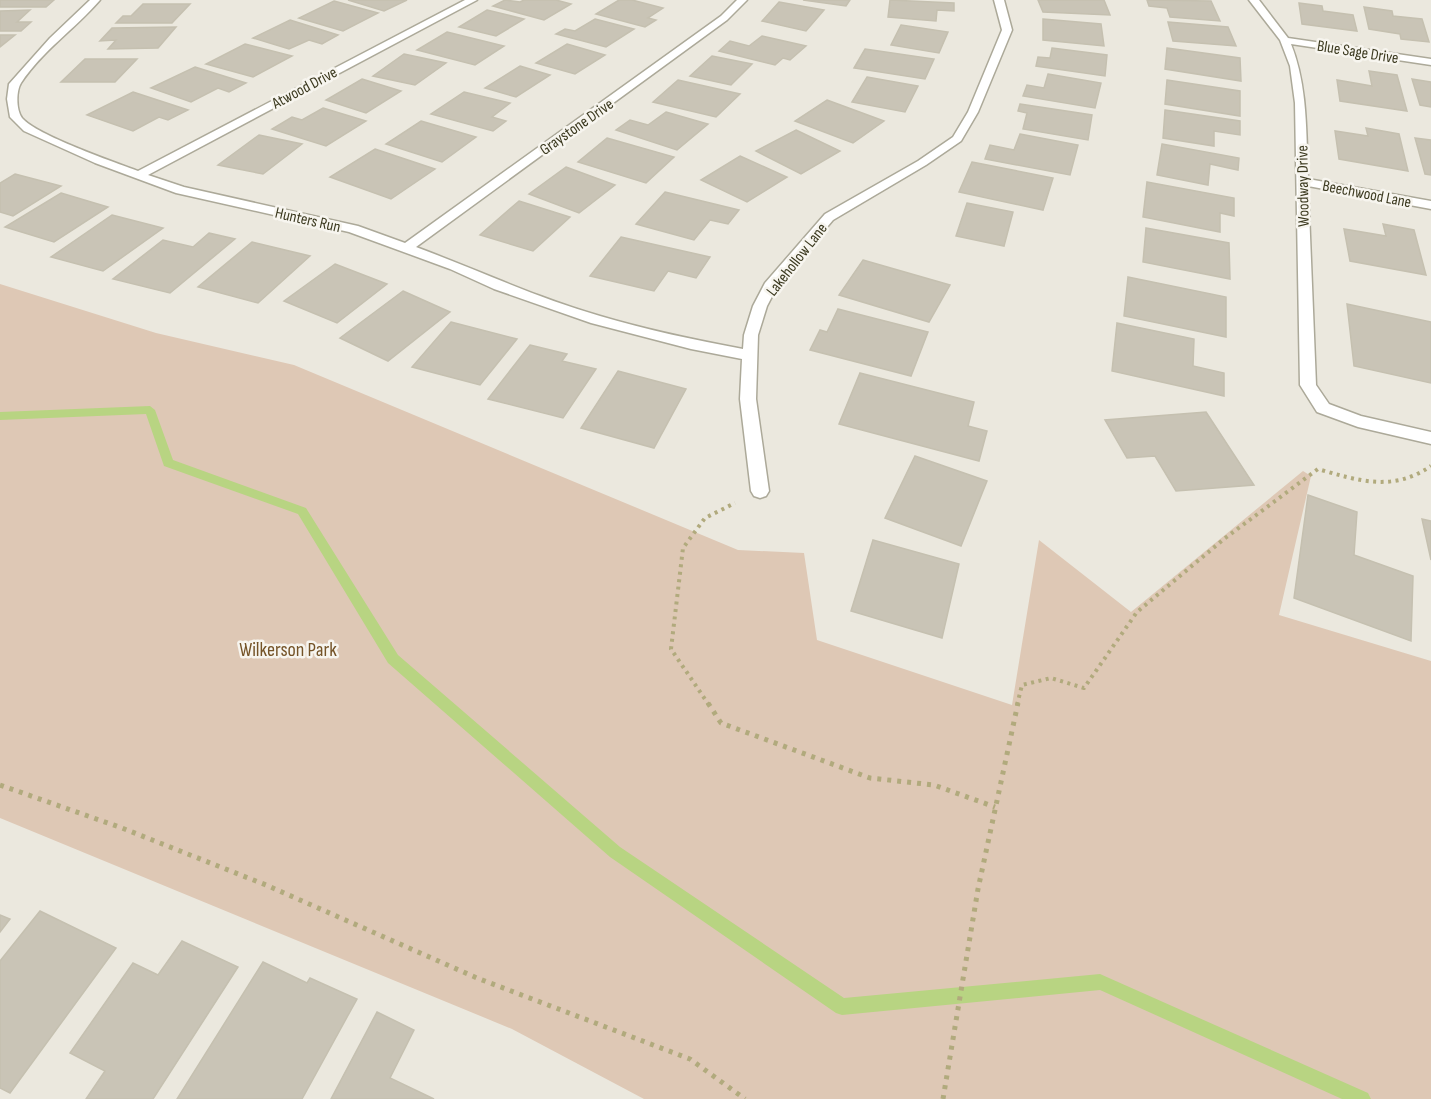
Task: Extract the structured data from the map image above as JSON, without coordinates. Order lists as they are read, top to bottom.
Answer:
{
  "streets": {
    "street": [
      "Blue Sage Drive",
      "Atwood Drive",
      "Graystone Drive",
      "Woodway Drive",
      "Beechwood Lane",
      "Hunters Run",
      "Lakehollow Lane"
    ]
  },
  "crossings": [
    ["Blue Sage Drive", "Woodway Drive"],
    ["Atwood Drive", "Hunters Run"],
    ["Graystone Drive", "Hunters Run"],
    ["Woodway Drive", "Beechwood Lane"],
    ["Hunters Run", "Lakehollow Lane"]
  ],
  "parks": ["Wilkerson Park"]
}
